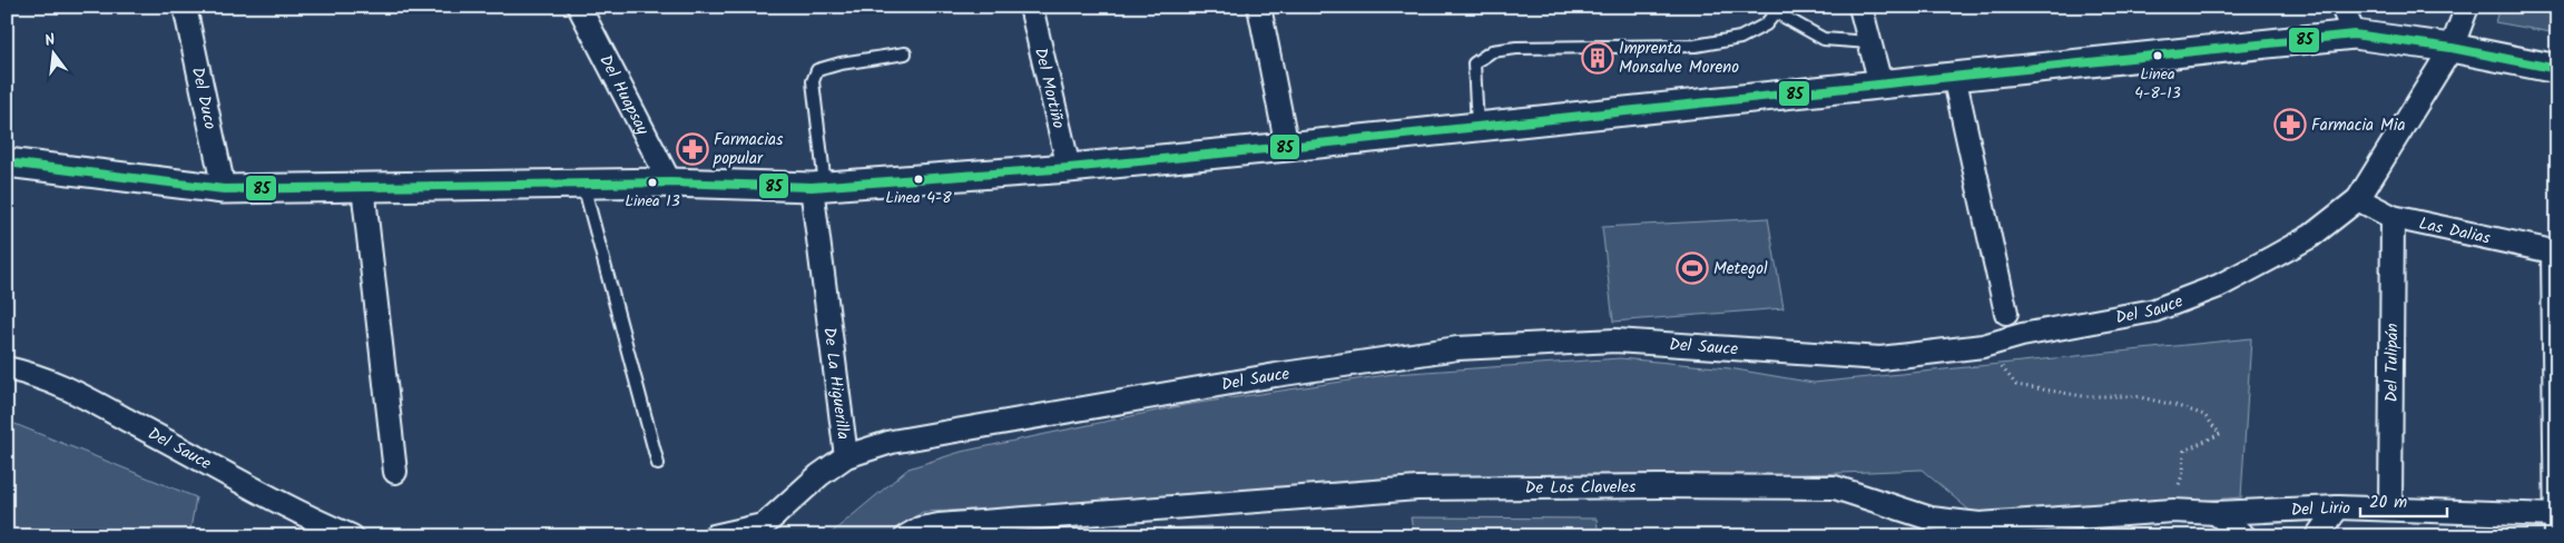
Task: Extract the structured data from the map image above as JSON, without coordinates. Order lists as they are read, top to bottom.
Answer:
{
  "streets": {
    "street": [
      "Del Mortiño",
      "Del Huapsay",
      "Del Duco",
      "Las Dalias",
      "Del Sauce",
      "Del Tulipán",
      "De La Higuerilla",
      "De Los Claveles",
      "Del Lirio"
    ]
  },
  "crossings": [
    ["Las Dalias", "Del Sauce"],
    ["Las Dalias", "Del Tulipán"],
    ["Del Sauce", "De La Higuerilla"],
    ["Del Tulipán", "Del Lirio"],
    ["De Los Claveles", "Del Lirio"]
  ],
  "places": {
    "other": ["Linea 4-8-13", "Linea 4-8", "Linea 13"],
    "building": ["Imprenta Monsalve Moreno"],
    "pharmacy": ["Farmacia Mia", "Farmacias popular"],
    "sports": ["Metegol"]
  },
  "lines": ["transit line 85"],
  "scale_bar": "20 m",
  "north": "top"
}
